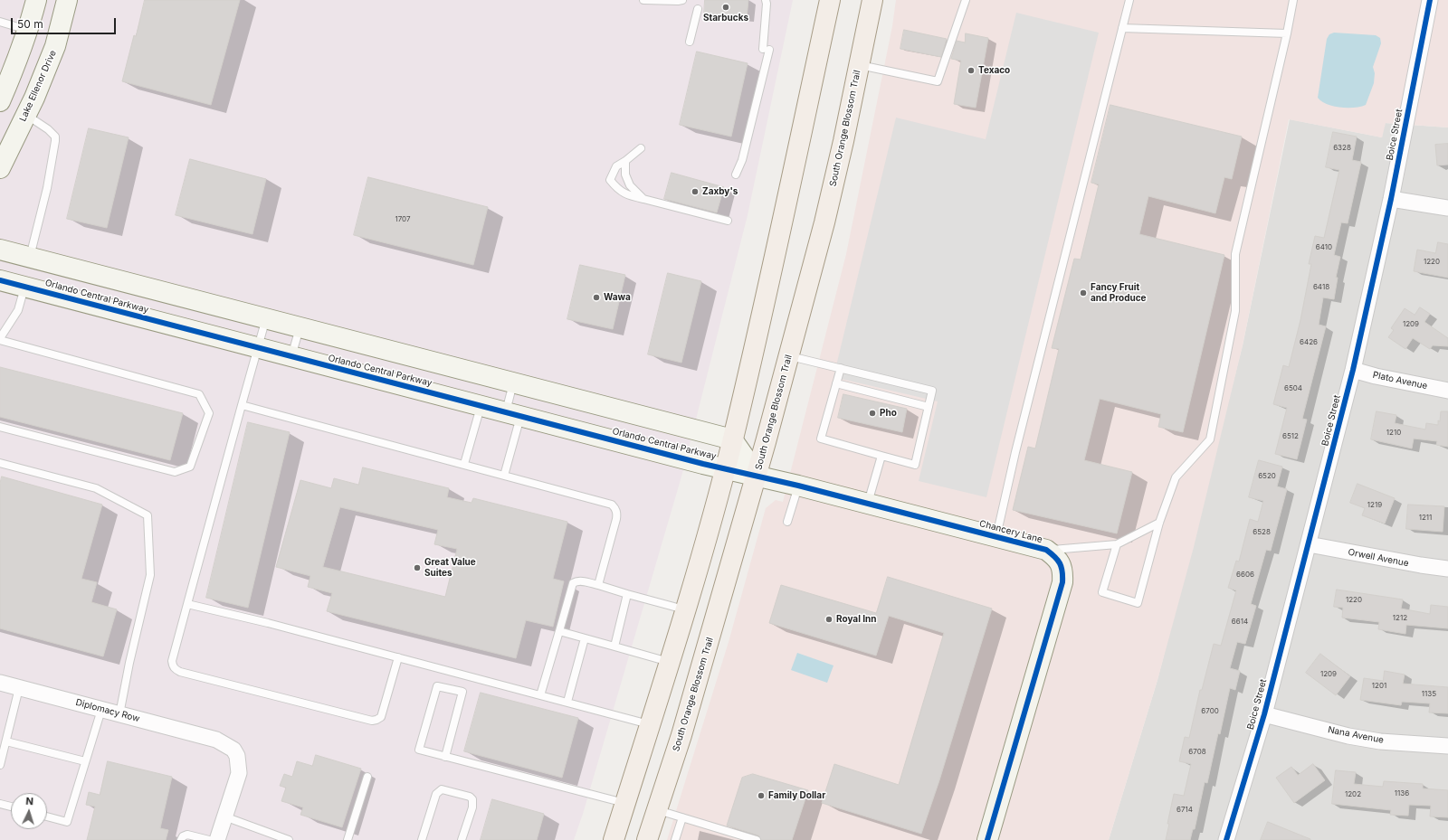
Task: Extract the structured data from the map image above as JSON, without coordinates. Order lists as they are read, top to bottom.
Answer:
{
  "streets": {
    "main road": ["South Orange Blossom Trail"],
    "street": [
      "Lake Ellenor Drive",
      "Boice Street",
      "Orlando Central Parkway",
      "Plato Avenue",
      "Chancery Lane",
      "Orwell Avenue",
      "Diplomacy Row",
      "Nana Avenue"
    ]
  },
  "crossings": [
    ["South Orange Blossom Trail", "Orlando Central Parkway"],
    ["South Orange Blossom Trail", "Chancery Lane"],
    ["Boice Street", "Plato Avenue"],
    ["Boice Street", "Orwell Avenue"],
    ["Boice Street", "Nana Avenue"],
    ["Orlando Central Parkway", "Chancery Lane"]
  ],
  "places": [
    "Starbucks",
    "Texaco",
    "Zaxby's",
    "Fancy Fruit and Produce",
    "Wawa",
    "Pho",
    "Great Value Suites",
    "Royal Inn",
    "Family Dollar"
  ],
  "house_numbers": [
    "6328",
    "1707",
    "6410",
    "1220",
    "6418",
    "1209",
    "6426",
    "6504",
    "1210",
    "6512",
    "6520",
    "1219",
    "1211",
    "6528",
    "6606",
    "1220",
    "1212",
    "6614",
    "1209",
    "1201",
    "1135",
    "6700",
    "6708",
    "1136",
    "1202",
    "6714"
  ],
  "scale_bar": "50 m",
  "north": "top"
}
